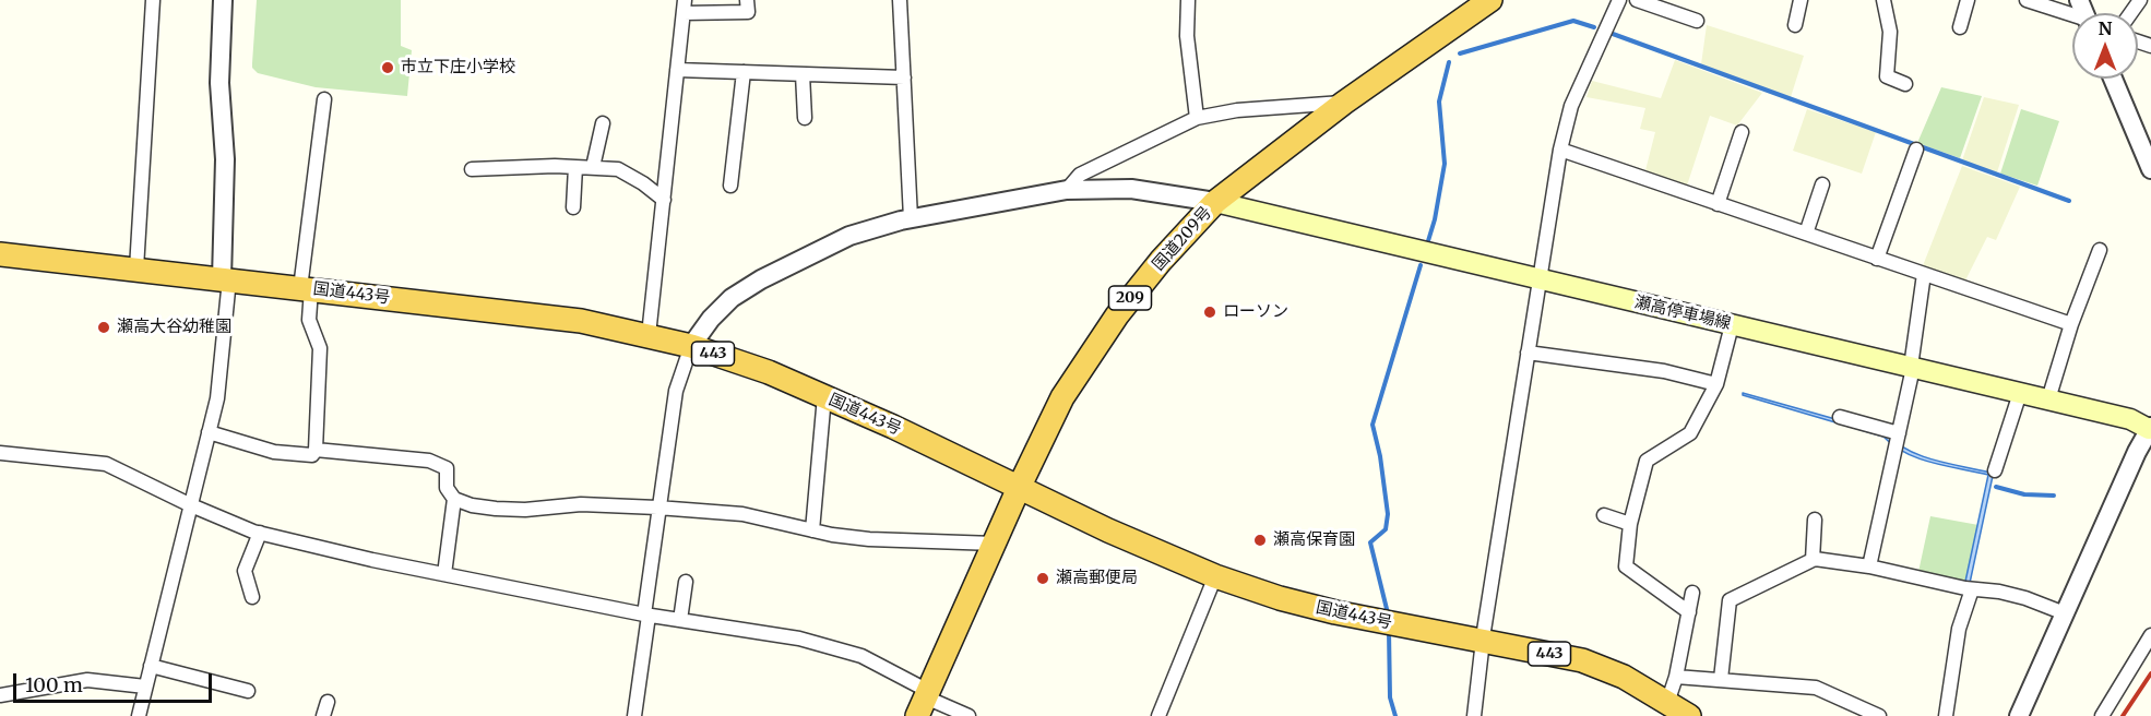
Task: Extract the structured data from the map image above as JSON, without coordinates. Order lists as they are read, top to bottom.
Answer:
{
  "streets": {
    "highway": [
      "国道209号",
      "国道443号",
      "209",
      "443"
    ],
    "main road": ["瀬高停車場線"]
  },
  "crossings": [
    ["国道209号", "国道443号"],
    ["国道209号", "瀬高停車場線"]
  ],
  "places": [
    "市立下庄小学校",
    "ローソン",
    "瀬高大谷幼稚園",
    "瀬高保育園",
    "瀬高郵便局"
  ],
  "scale_bar": "100 m",
  "north": "top"
}
